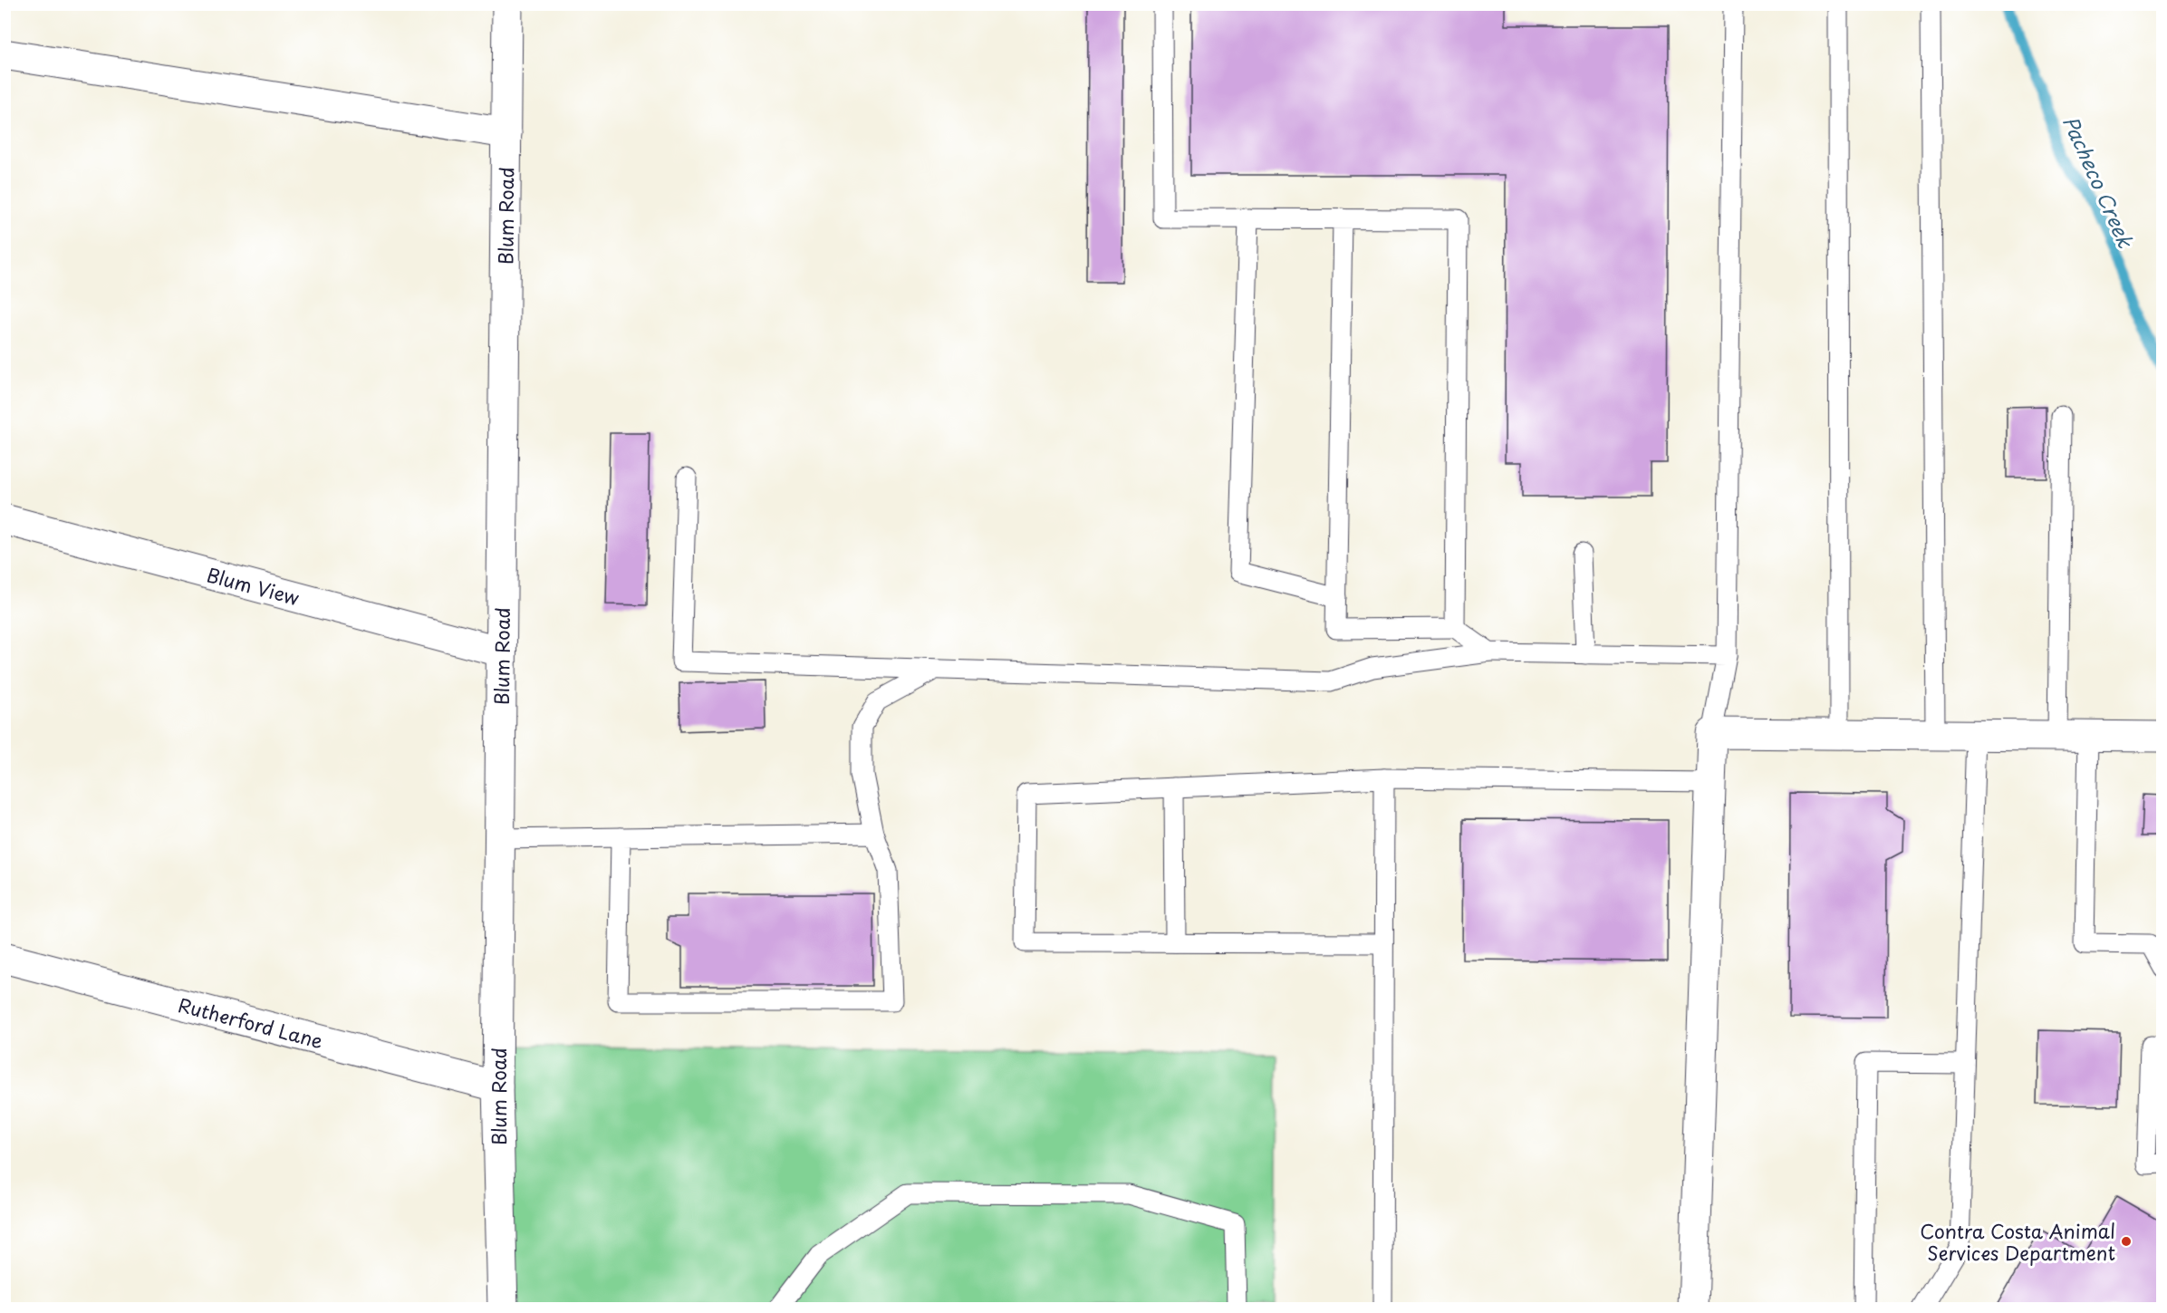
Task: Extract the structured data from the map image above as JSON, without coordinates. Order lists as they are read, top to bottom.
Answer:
{
  "streets": {
    "street": ["Blum Road", "Blum View", "Rutherford Lane"]
  },
  "crossings": [
    ["Blum Road", "Blum View"],
    ["Blum Road", "Rutherford Lane"]
  ],
  "water": ["Pacheco Creek"],
  "places": ["Contra Costa Animal Services Department"]
}
